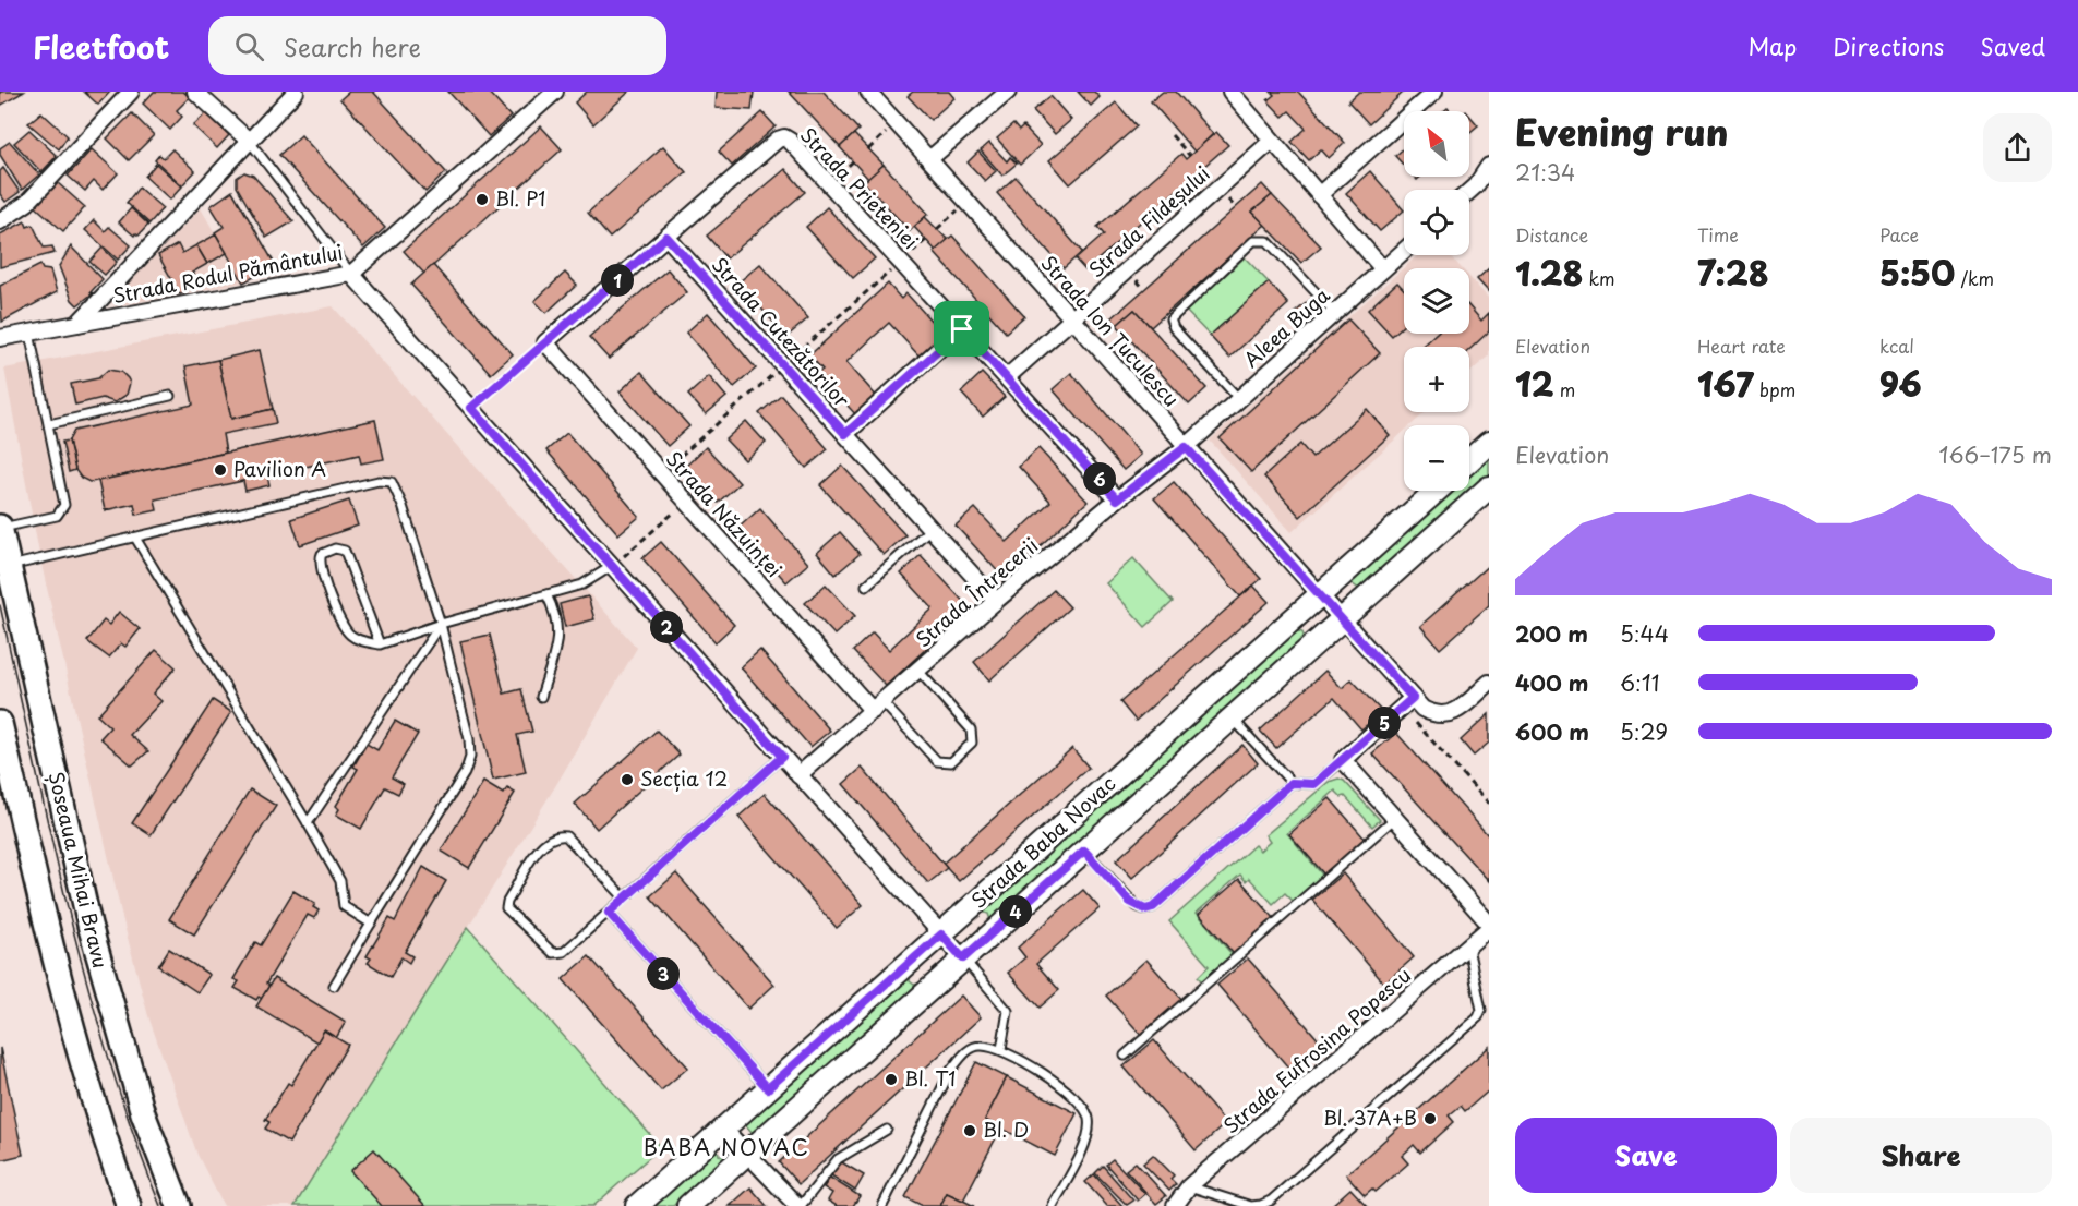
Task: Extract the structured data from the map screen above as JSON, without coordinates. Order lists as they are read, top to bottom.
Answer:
{
  "streets": {
    "main road": ["Strada Baba Novac", "Șoseaua Mihai Bravu"],
    "street": [
      "Strada Prieteniei",
      "Strada Fildeșului",
      "Strada Rodul Pământului",
      "Aleea Buga",
      "Strada Ion Țuculescu",
      "Strada Cutezătorilor",
      "Strada Năzuinței",
      "Strada Întrecerii",
      "Strada Eufrosina Popescu"
    ]
  },
  "crossings": [
    ["Strada Prieteniei", "Strada Fildeșului"],
    ["Strada Prieteniei", "Strada Cutezătorilor"],
    ["Strada Prieteniei", "Strada Năzuinței"],
    ["Strada Prieteniei", "Strada Întrecerii"],
    ["Strada Fildeșului", "Strada Ion Țuculescu"],
    ["Aleea Buga", "Strada Ion Țuculescu"],
    ["Aleea Buga", "Strada Întrecerii"],
    ["Strada Ion Țuculescu", "Strada Întrecerii"],
    ["Strada Ion Țuculescu", "Strada Baba Novac"],
    ["Strada Cutezătorilor", "Strada Întrecerii"],
    ["Strada Năzuinței", "Strada Întrecerii"]
  ],
  "districts": ["BABA NOVAC"],
  "places": [
    "Bl. P1",
    "Pavilion A",
    "Secția 12",
    "Bl. T1",
    "Bl. 37A+B",
    "Bl. D"
  ],
  "north": "top left",
  "page": {
    "header": "Fleetfoot",
    "search": "Search here",
    "nav": ["Map", "Directions", "Saved"],
    "heading": ["Evening run", "21:34"],
    "map_buttons": ["+", "−"],
    "stats": [
      ["Distance", "1.28 km"],
      ["Time", "7:28"],
      ["Pace", "5:50 /km"],
      ["Elevation", "12 m"],
      ["Heart rate", "167 bpm"],
      ["kcal", "96"]
    ],
    "pins": [
      "1",
      "6",
      "2",
      "5",
      "4",
      "3"
    ],
    "chart": ["Elevation", "166–175 m"],
    "list": [
      {
        "name": "200 m",
        "note": "5:44"
      },
      {
        "name": "400 m",
        "note": "6:11"
      },
      {
        "name": "600 m",
        "note": "5:29"
      }
    ],
    "buttons": ["Save", "Share"]
  }
}
